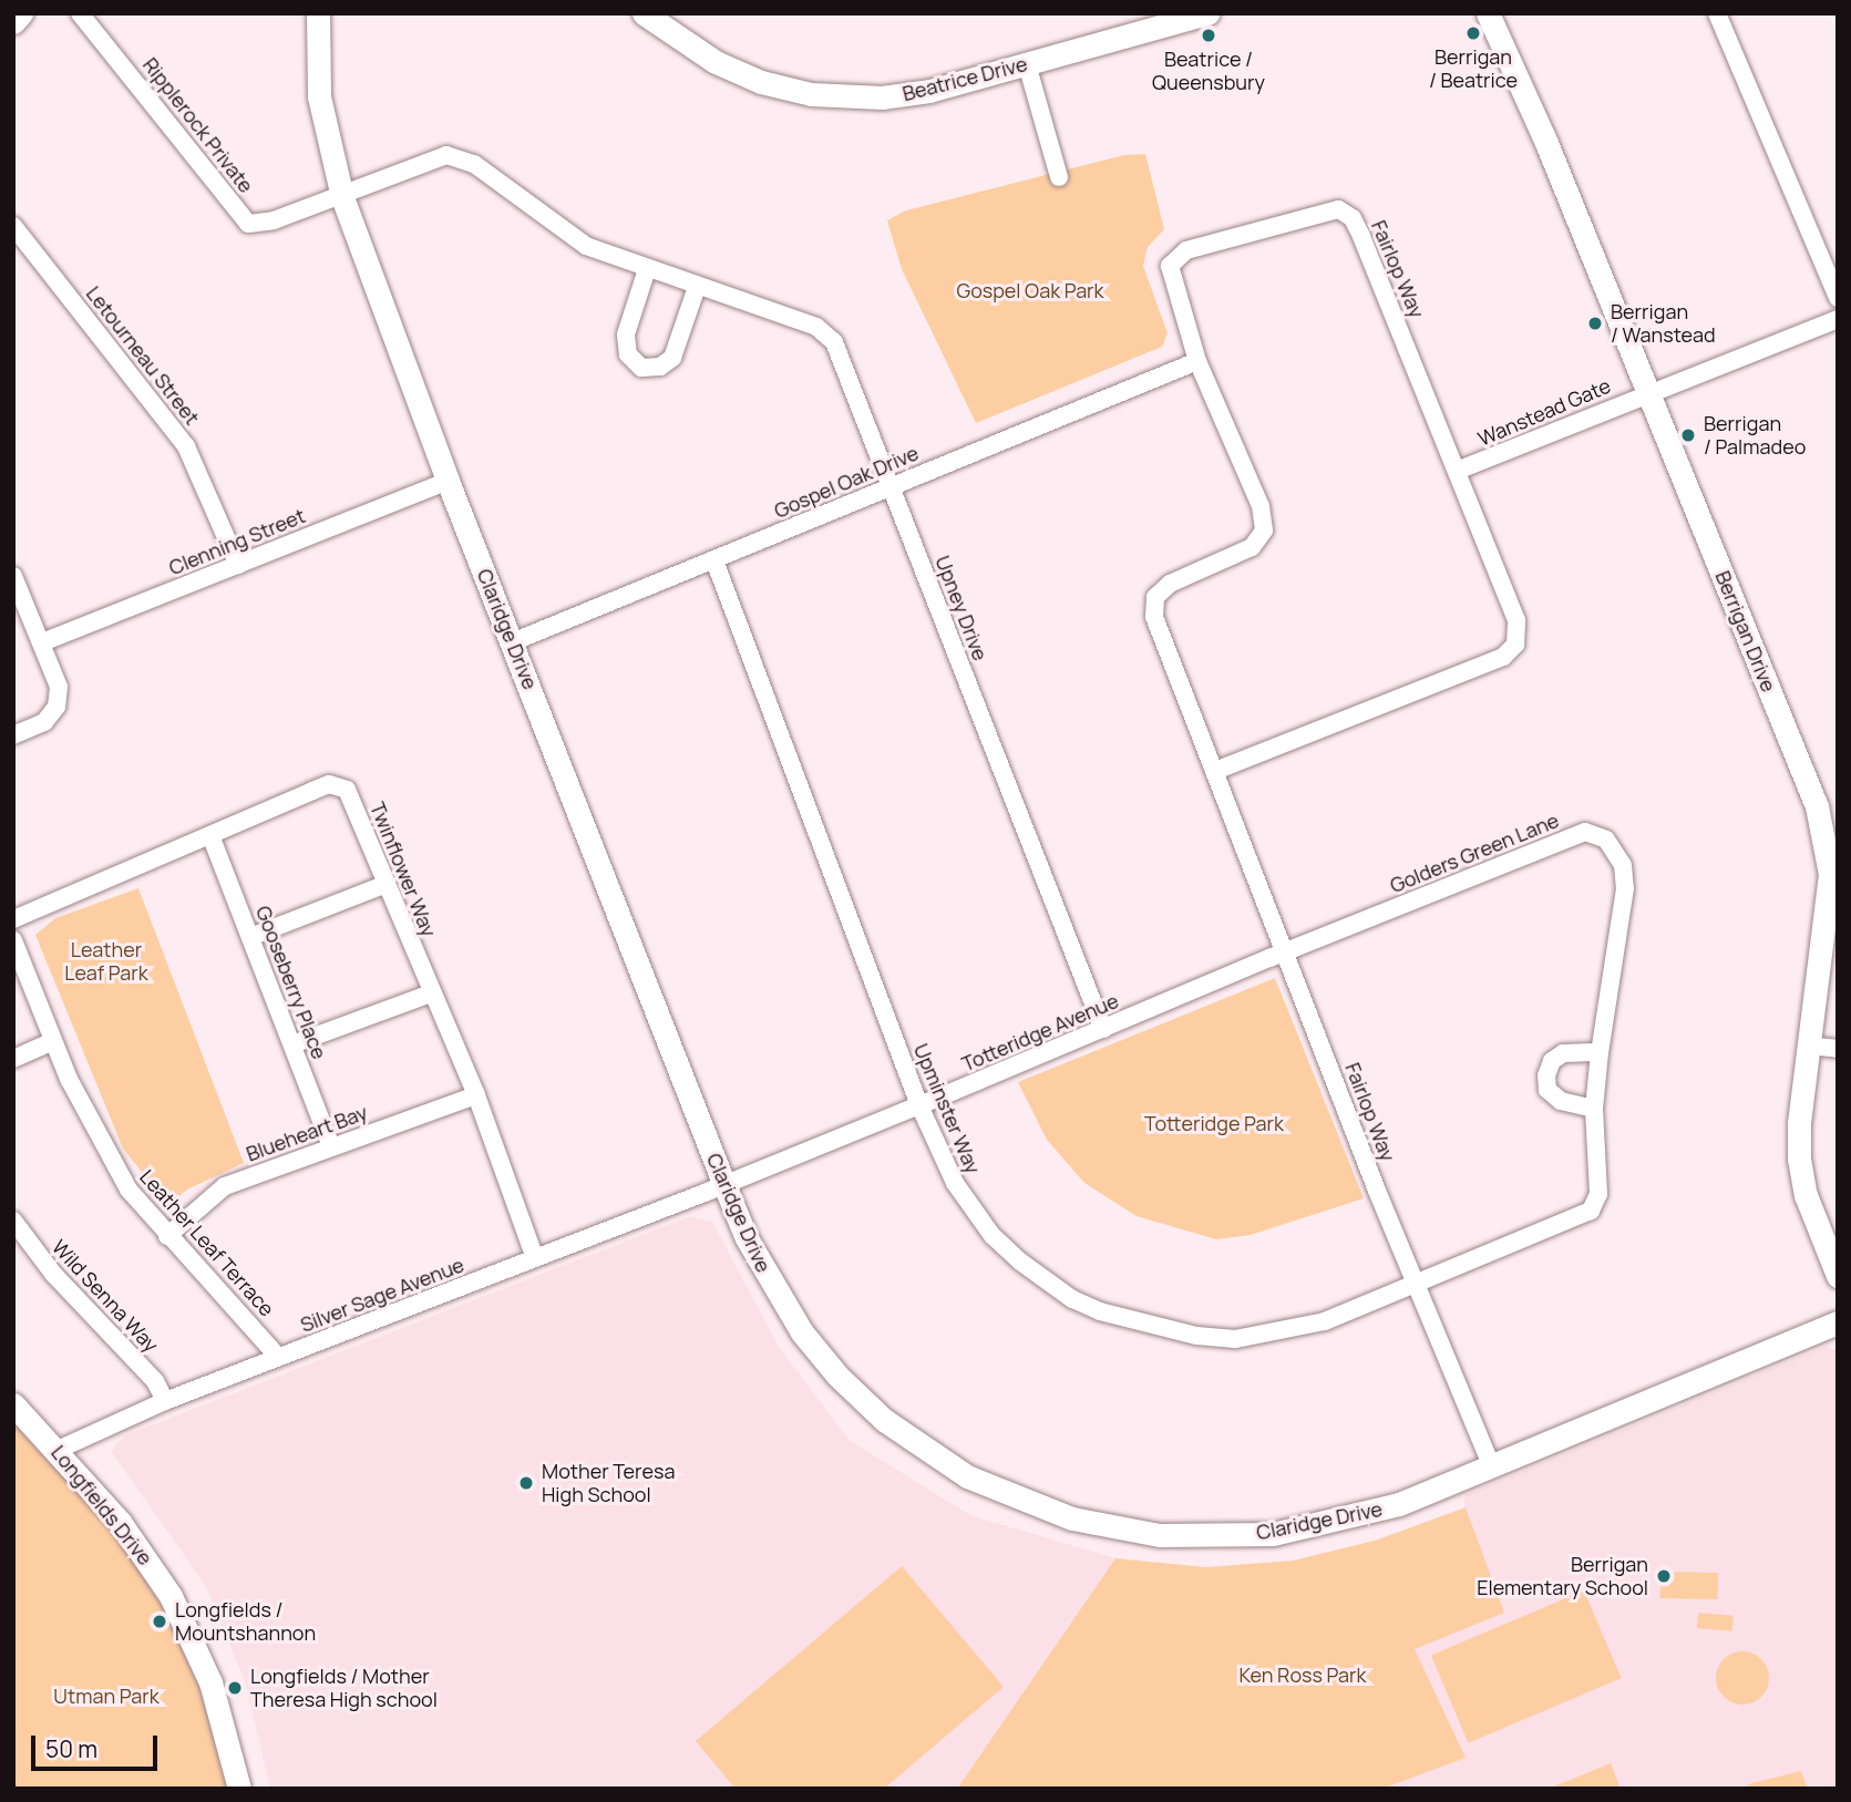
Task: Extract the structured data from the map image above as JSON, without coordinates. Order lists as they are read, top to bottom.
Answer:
{
  "streets": {
    "street": [
      "Beatrice Drive",
      "Ripplerock Private",
      "Fairlop Way",
      "Letourneau Street",
      "Wanstead Gate",
      "Gospel Oak Drive",
      "Clenning Street",
      "Upney Drive",
      "Claridge Drive",
      "Berrigan Drive",
      "Golders Green Lane",
      "Twinflower Way",
      "Gooseberry Place",
      "Totteridge Avenue",
      "Upminster Way",
      "Blueheart Bay",
      "Leather Leaf Terrace",
      "Silver Sage Avenue",
      "Wild Senna Way",
      "Longfields Drive"
    ]
  },
  "crossings": [
    ["Ripplerock Private", "Upney Drive"],
    ["Ripplerock Private", "Claridge Drive"],
    ["Fairlop Way", "Wanstead Gate"],
    ["Fairlop Way", "Gospel Oak Drive"],
    ["Fairlop Way", "Claridge Drive"],
    ["Fairlop Way", "Golders Green Lane"],
    ["Fairlop Way", "Totteridge Avenue"],
    ["Fairlop Way", "Upminster Way"],
    ["Letourneau Street", "Clenning Street"],
    ["Wanstead Gate", "Berrigan Drive"],
    ["Gospel Oak Drive", "Upney Drive"],
    ["Gospel Oak Drive", "Claridge Drive"],
    ["Gospel Oak Drive", "Upminster Way"],
    ["Clenning Street", "Claridge Drive"],
    ["Upney Drive", "Claridge Drive"],
    ["Upney Drive", "Totteridge Avenue"],
    ["Claridge Drive", "Totteridge Avenue"],
    ["Claridge Drive", "Silver Sage Avenue"],
    ["Golders Green Lane", "Totteridge Avenue"],
    ["Golders Green Lane", "Upminster Way"],
    ["Twinflower Way", "Gooseberry Place"],
    ["Twinflower Way", "Blueheart Bay"],
    ["Twinflower Way", "Silver Sage Avenue"],
    ["Gooseberry Place", "Blueheart Bay"],
    ["Totteridge Avenue", "Upminster Way"],
    ["Totteridge Avenue", "Silver Sage Avenue"],
    ["Blueheart Bay", "Leather Leaf Terrace"],
    ["Leather Leaf Terrace", "Silver Sage Avenue"],
    ["Silver Sage Avenue", "Wild Senna Way"],
    ["Silver Sage Avenue", "Longfields Drive"]
  ],
  "parks": [
    "Gospel Oak Park",
    "Leather Leaf Park",
    "Totteridge Park",
    "Ken Ross Park",
    "Utman Park"
  ],
  "places": [
    "Berrigan / Beatrice",
    "Beatrice / Queensbury",
    "Berrigan / Wanstead",
    "Berrigan / Palmadeo",
    "Mother Teresa High School",
    "Berrigan Elementary School",
    "Longfields / Mountshannon",
    "Longfields / Mother Theresa High school"
  ],
  "scale_bar": "50 m"
}
